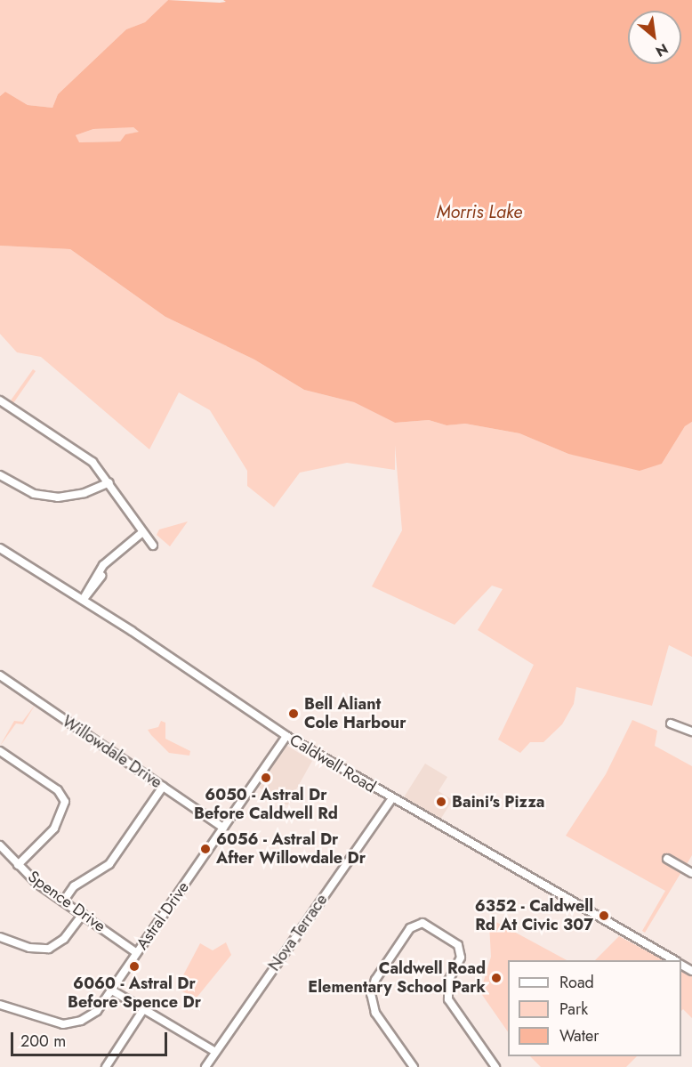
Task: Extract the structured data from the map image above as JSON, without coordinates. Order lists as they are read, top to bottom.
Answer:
{
  "streets": {
    "street": [
      "Willowdale Drive",
      "Caldwell Road",
      "Spence Drive",
      "Astral Drive",
      "Nova Terrace"
    ]
  },
  "crossings": [
    ["Willowdale Drive", "Astral Drive"],
    ["Caldwell Road", "Astral Drive"],
    ["Caldwell Road", "Nova Terrace"],
    ["Spence Drive", "Astral Drive"]
  ],
  "water": ["Morris Lake"],
  "places": [
    "Bell Aliant Cole Harbour",
    "6050 - Astral Dr Before Caldwell Rd",
    "Baini's Pizza",
    "6056 - Astral Dr After Willowdale Dr",
    "6352 - Caldwell Rd At Civic 307",
    "6060 - Astral Dr Before Spence Dr",
    "Caldwell Road Elementary School Park"
  ],
  "legend": ["Road", "Park", "Water"],
  "scale_bar": "200 m",
  "north": "bottom right"
}
